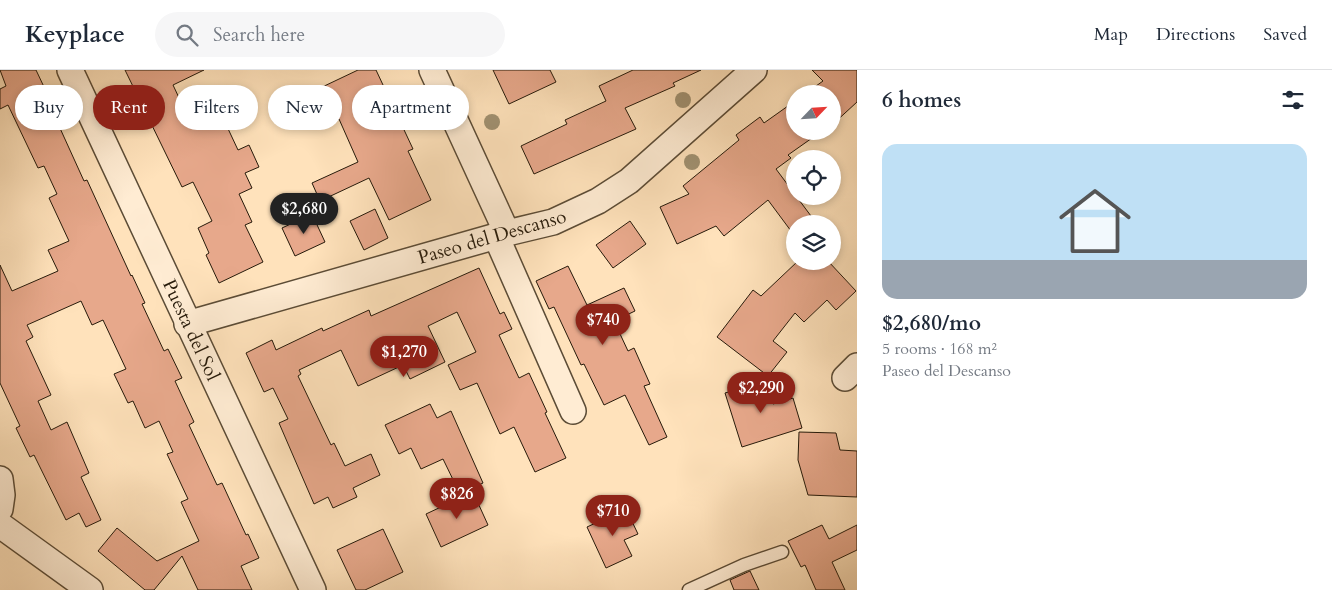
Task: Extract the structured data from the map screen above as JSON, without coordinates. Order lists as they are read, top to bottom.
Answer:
{
  "streets": {
    "street": ["Paseo del Descanso", "Puesta del Sol"]
  },
  "crossings": [
    ["Paseo del Descanso", "Puesta del Sol"]
  ],
  "north": "top right",
  "page": {
    "header": "Keyplace",
    "search": "Search here",
    "nav": ["Map", "Directions", "Saved"],
    "heading": "6 homes",
    "chip": [
      "Buy",
      "Rent",
      "Filters",
      "New",
      "Apartment"
    ],
    "list": [
      {
        "name": "$2,680/mo",
        "note": "5 rooms · 168 m² · Paseo del Descanso"
      }
    ],
    "price": [
      "$2,680",
      "$740",
      "$1,270",
      "$2,290",
      "$826",
      "$710"
    ]
  }
}
